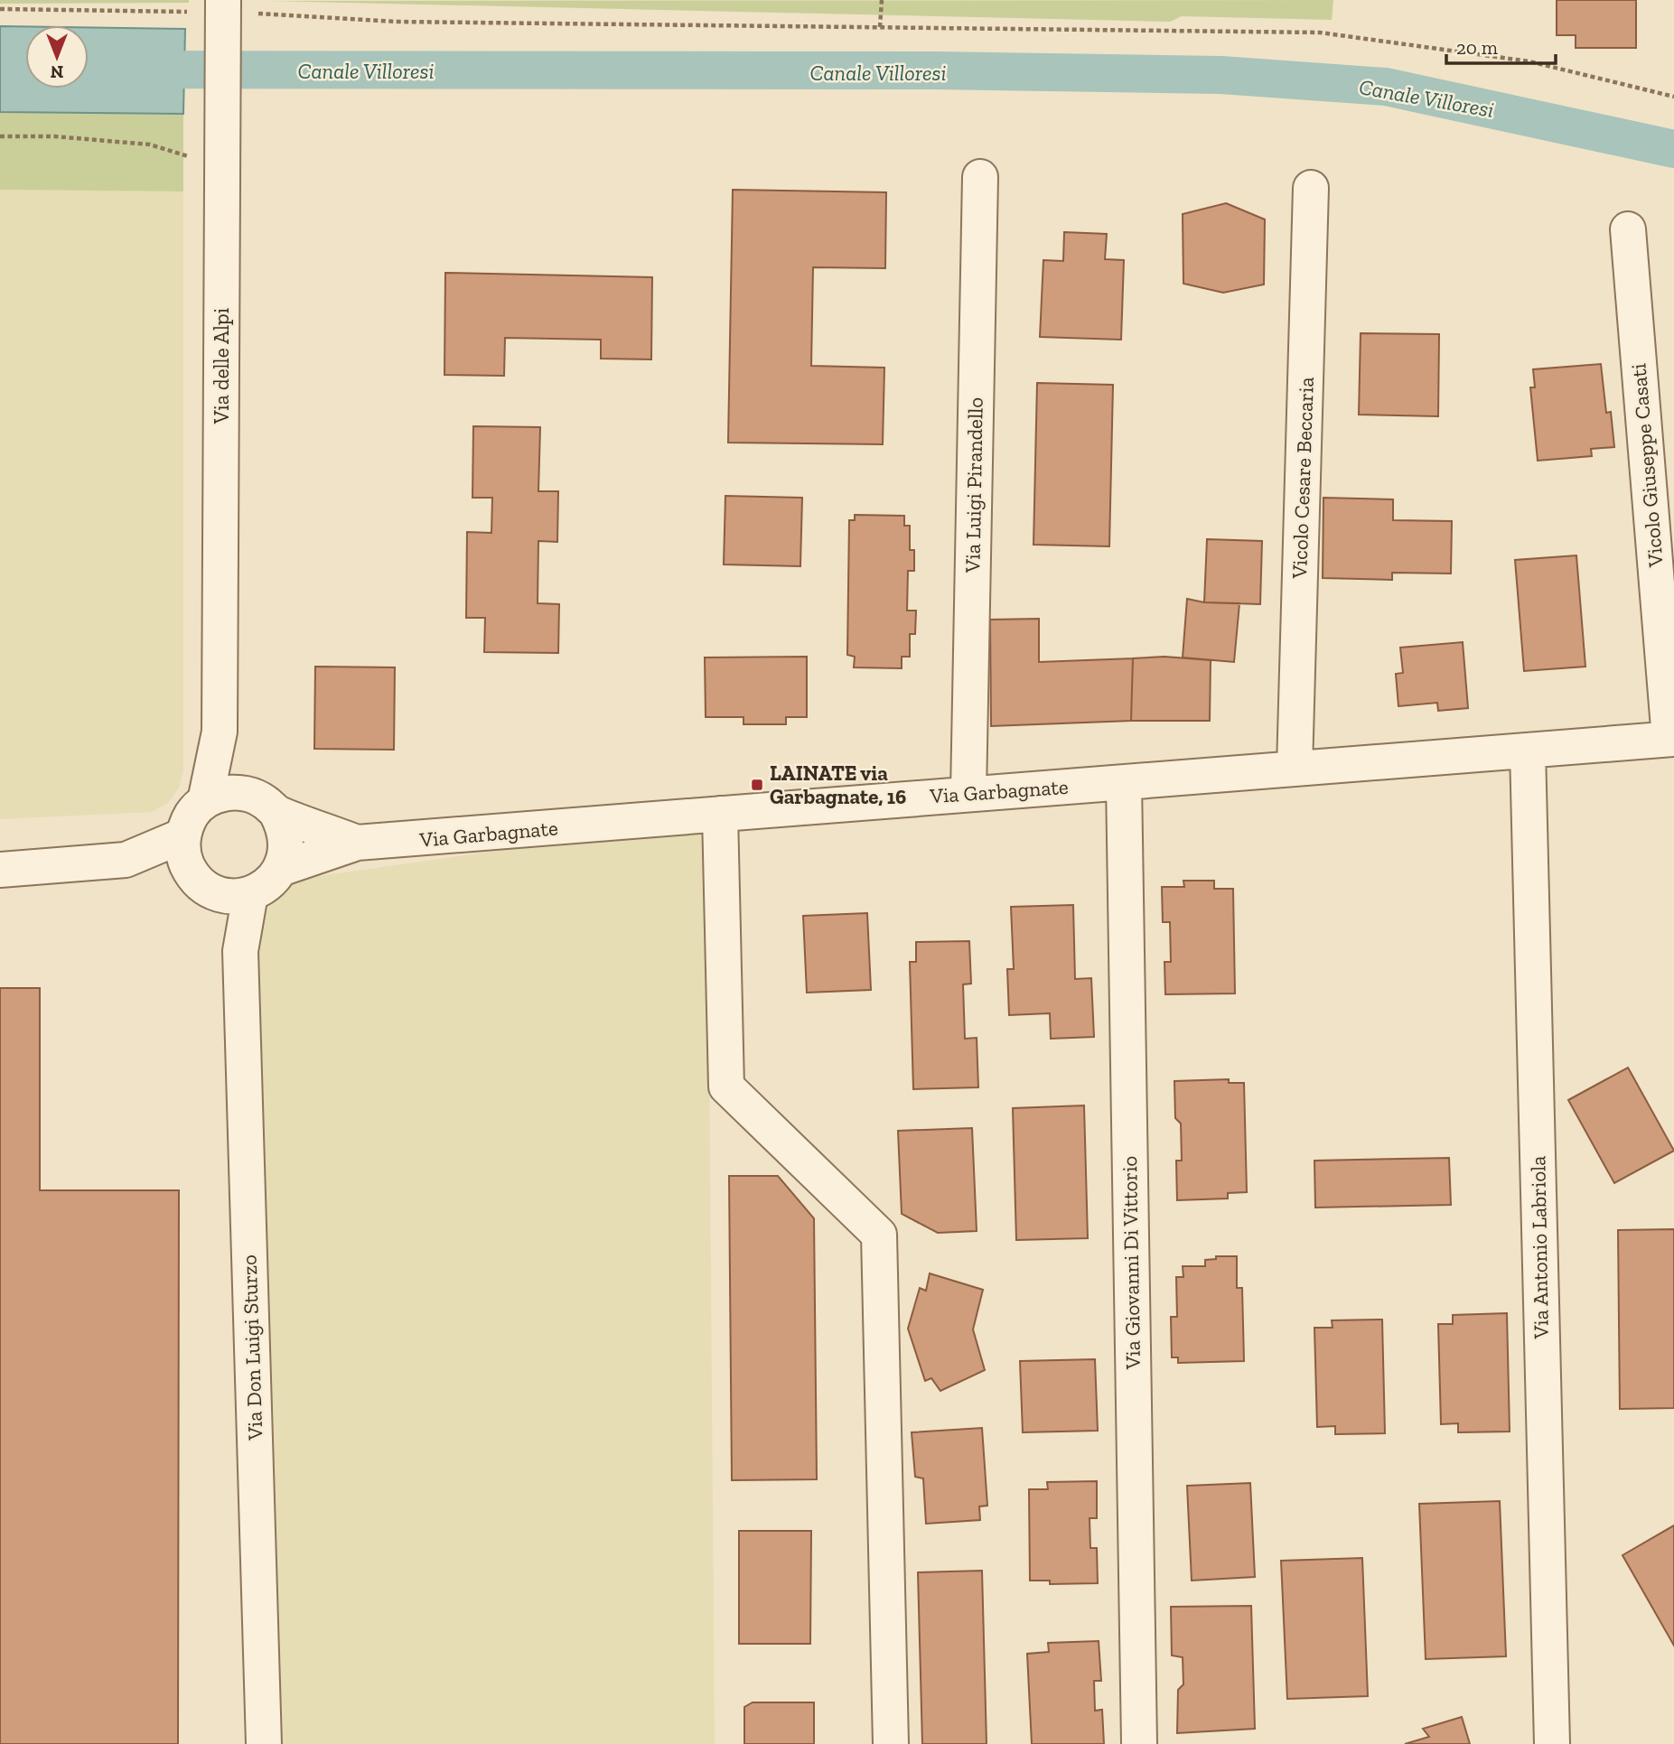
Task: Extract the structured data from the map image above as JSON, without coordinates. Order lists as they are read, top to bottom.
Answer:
{
  "streets": {
    "street": [
      "Via delle Alpi",
      "Vicolo Giuseppe Casati",
      "Vicolo Cesare Beccaria",
      "Via Luigi Pirandello",
      "Via Garbagnate",
      "Via Antonio Labriola",
      "Via Giovanni Di Vittorio",
      "Via Don Luigi Sturzo"
    ]
  },
  "crossings": [
    ["Via delle Alpi", "Via Garbagnate"],
    ["Via delle Alpi", "Via Don Luigi Sturzo"],
    ["Vicolo Giuseppe Casati", "Via Garbagnate"],
    ["Vicolo Cesare Beccaria", "Via Garbagnate"],
    ["Via Luigi Pirandello", "Via Garbagnate"],
    ["Via Garbagnate", "Via Antonio Labriola"],
    ["Via Garbagnate", "Via Giovanni Di Vittorio"],
    ["Via Garbagnate", "Via Don Luigi Sturzo"]
  ],
  "water": ["Canale Villoresi"],
  "places": {
    "transit": ["LAINATE via Garbagnate, 16"]
  },
  "scale_bar": "20 m",
  "north": "bottom"
}
